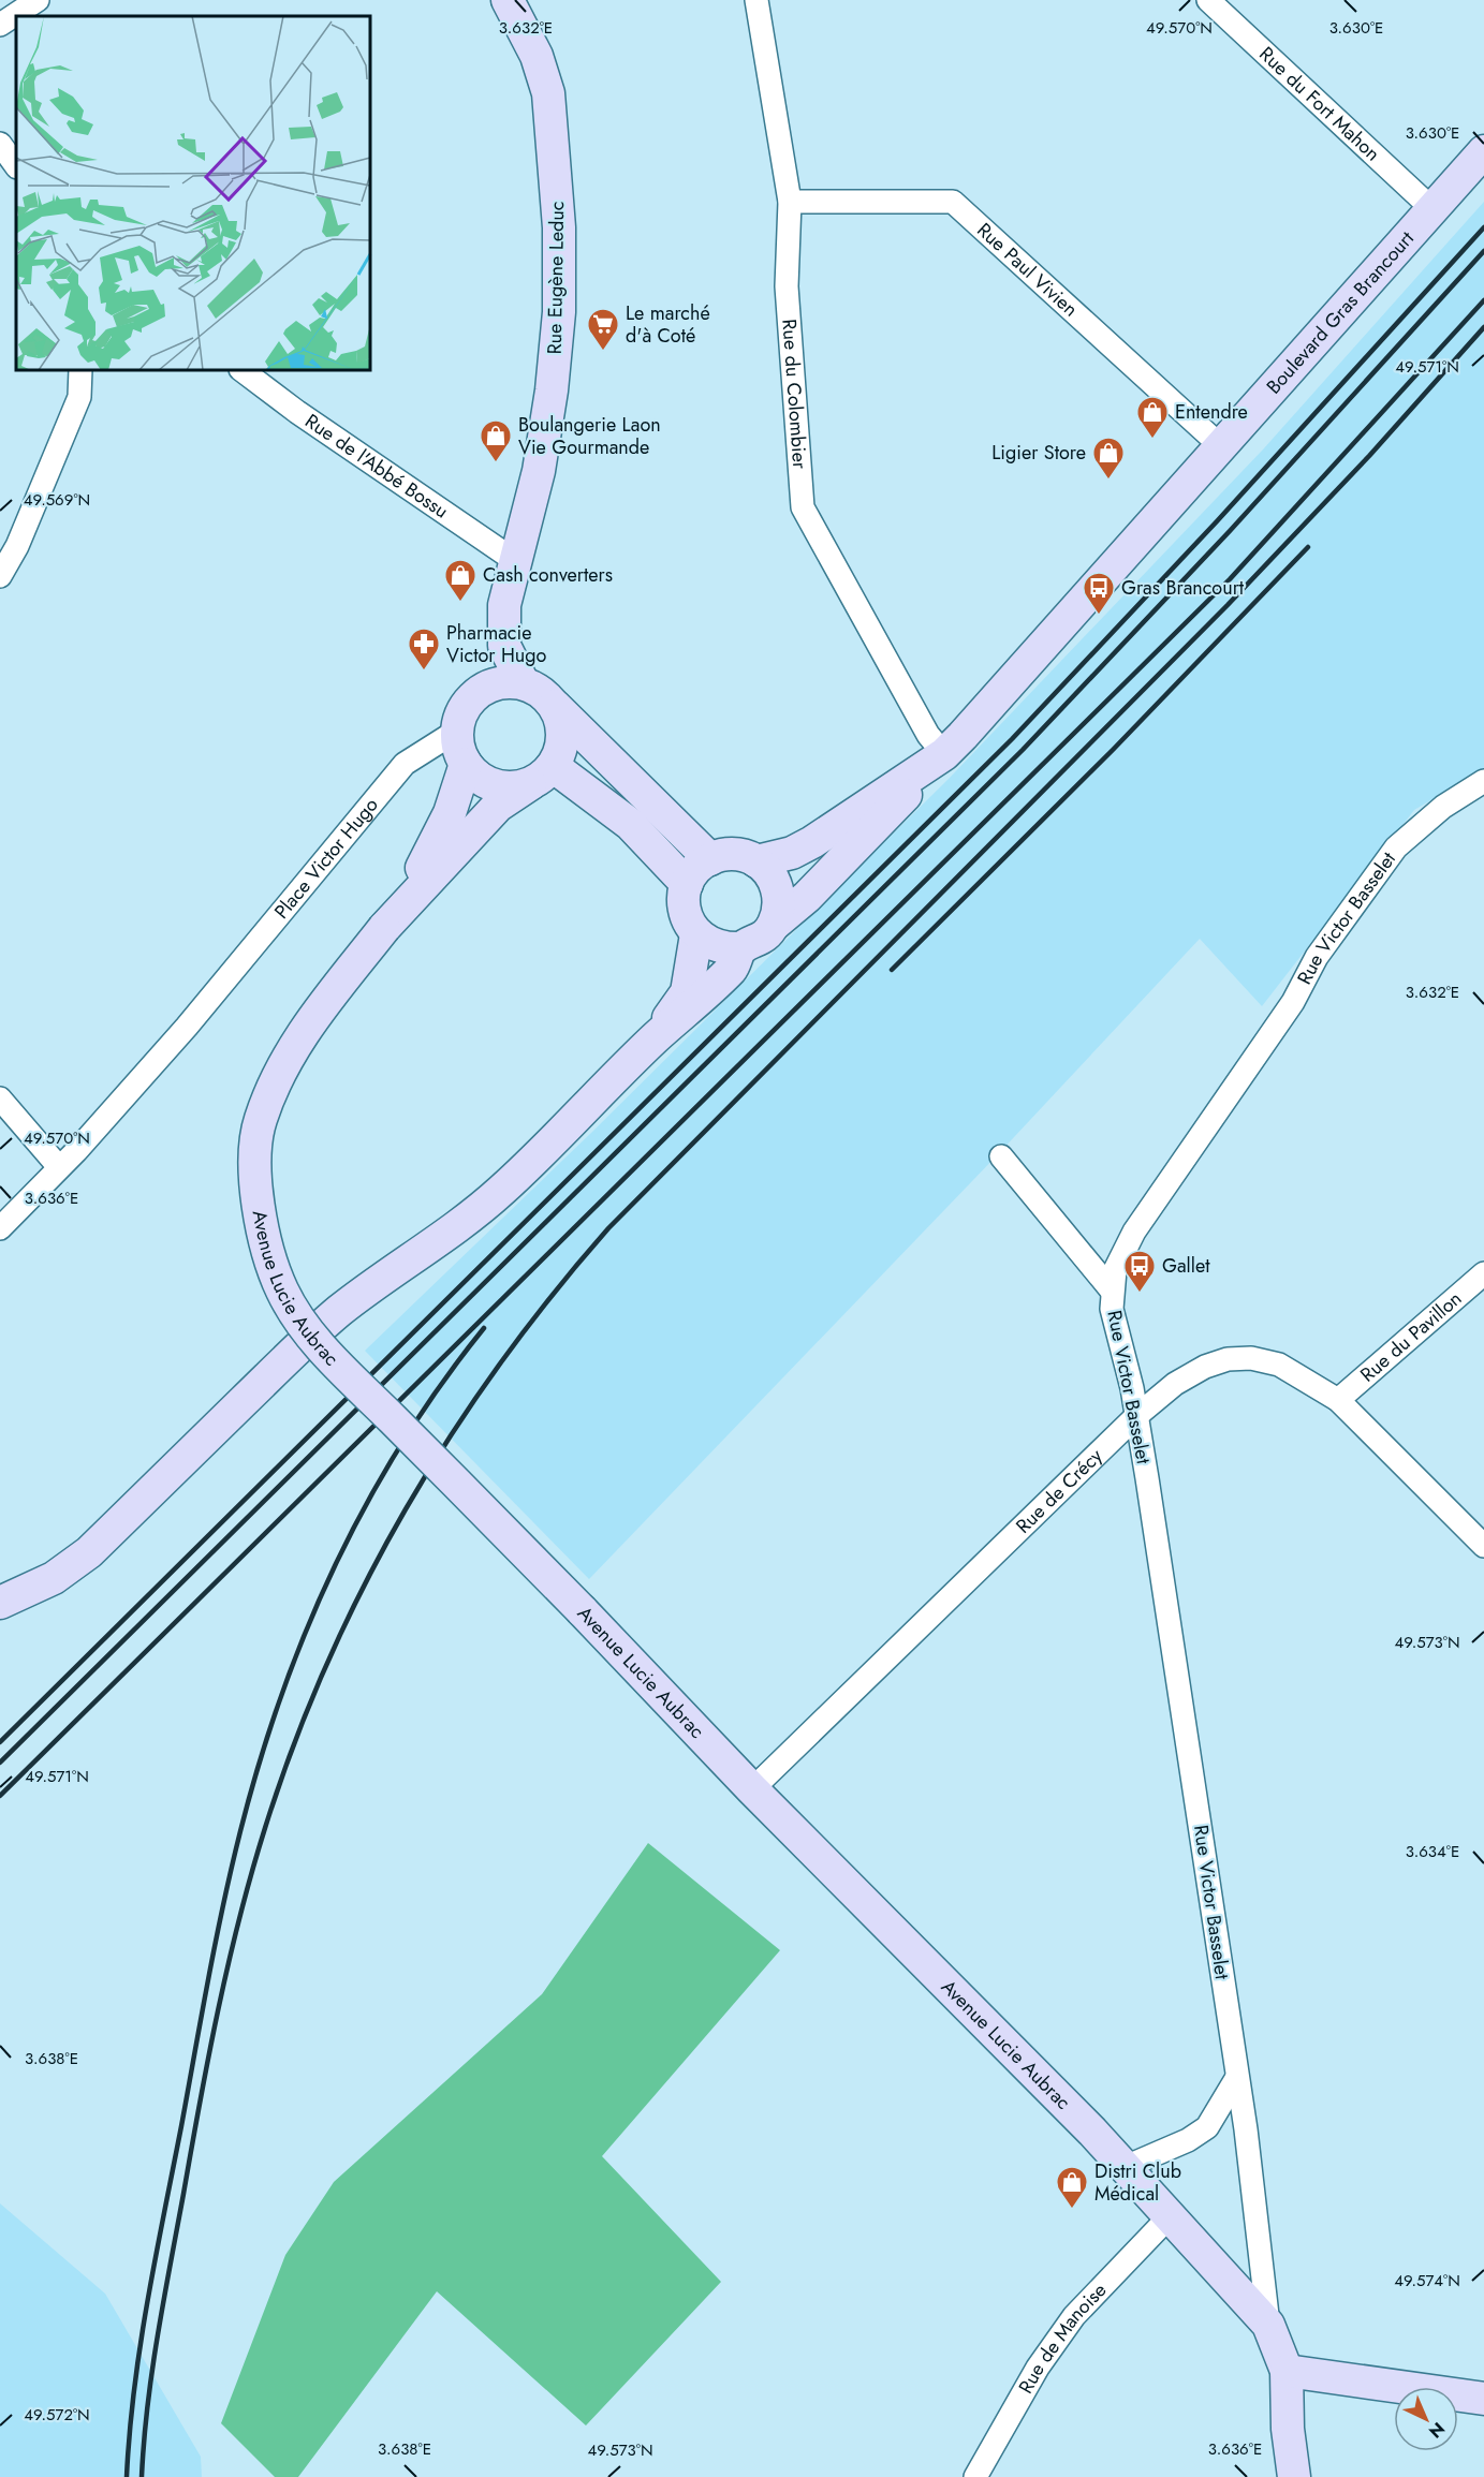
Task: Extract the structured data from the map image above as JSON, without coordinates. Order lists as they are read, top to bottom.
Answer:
{
  "streets": {
    "main road": ["Rue Eugène Leduc", "Boulevard Gras Brancourt", "Avenue Lucie Aubrac"],
    "street": [
      "Rue du Fort Mahon",
      "Rue Paul Vivien",
      "Rue du Colombier",
      "Rue de l'Abbé Bossu",
      "Place Victor Hugo",
      "Rue Victor Basselet",
      "Rue du Pavillon",
      "Rue de Crécy",
      "Rue de Manoise"
    ]
  },
  "crossings": [
    ["Rue du Fort Mahon", "Boulevard Gras Brancourt"],
    ["Rue Paul Vivien", "Boulevard Gras Brancourt"],
    ["Rue Paul Vivien", "Rue du Colombier"],
    ["Rue Eugène Leduc", "Rue de l'Abbé Bossu"],
    ["Boulevard Gras Brancourt", "Rue du Colombier"],
    ["Place Victor Hugo", "Avenue Lucie Aubrac"],
    ["Rue Victor Basselet", "Avenue Lucie Aubrac"],
    ["Rue Victor Basselet", "Rue de Crécy"],
    ["Avenue Lucie Aubrac", "Rue de Crécy"],
    ["Avenue Lucie Aubrac", "Rue de Manoise"],
    ["Rue du Pavillon", "Rue de Crécy"]
  ],
  "places": {
    "supermarket": ["Le marché d'à Coté"],
    "shop": [
      "Entendre",
      "Boulangerie Laon Vie Gourmande",
      "Ligier Store",
      "Cash converters",
      "Distri Club Médical"
    ],
    "bus stop": ["Gras Brancourt", "Gallet"],
    "pharmacy": ["Pharmacie Victor Hugo"]
  },
  "north": "bottom right",
  "coordinates": [
    "49.570°N",
    "3.632°E",
    "3.630°E",
    "49.571°N",
    "49.569°N",
    "3.636°E",
    "49.573°N",
    "3.634°E",
    "3.638°E",
    "49.574°N",
    "49.572°N"
  ]
}
